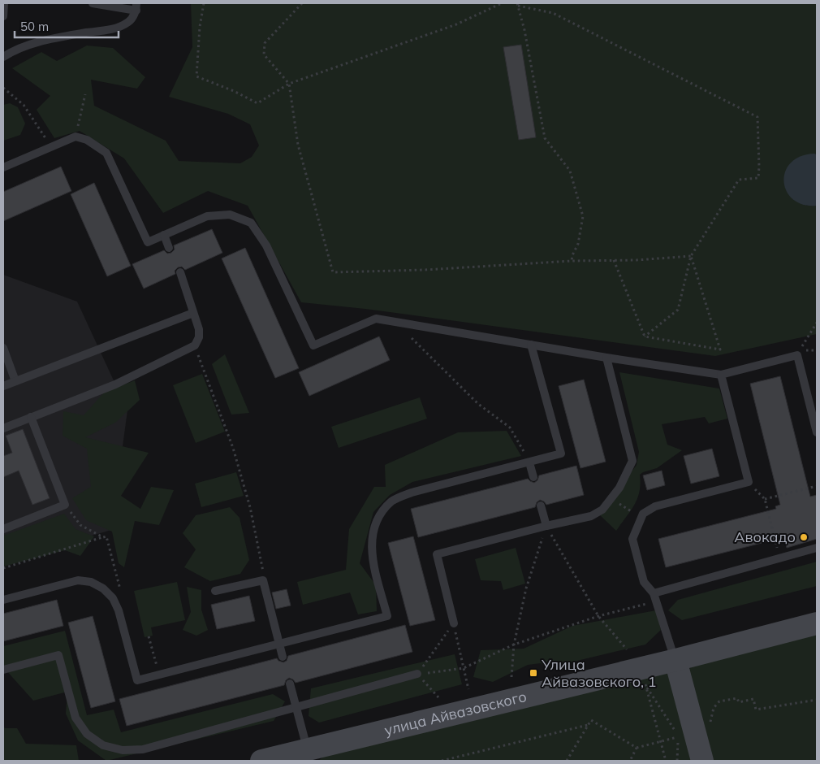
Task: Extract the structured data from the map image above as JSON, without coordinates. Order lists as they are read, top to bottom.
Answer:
{
  "streets": {
    "main road": ["улица Айвазовского"]
  },
  "places": {
    "other": ["Авокадо"],
    "transit": ["Улица Айвазовского, 1"]
  },
  "scale_bar": "50 m"
}
